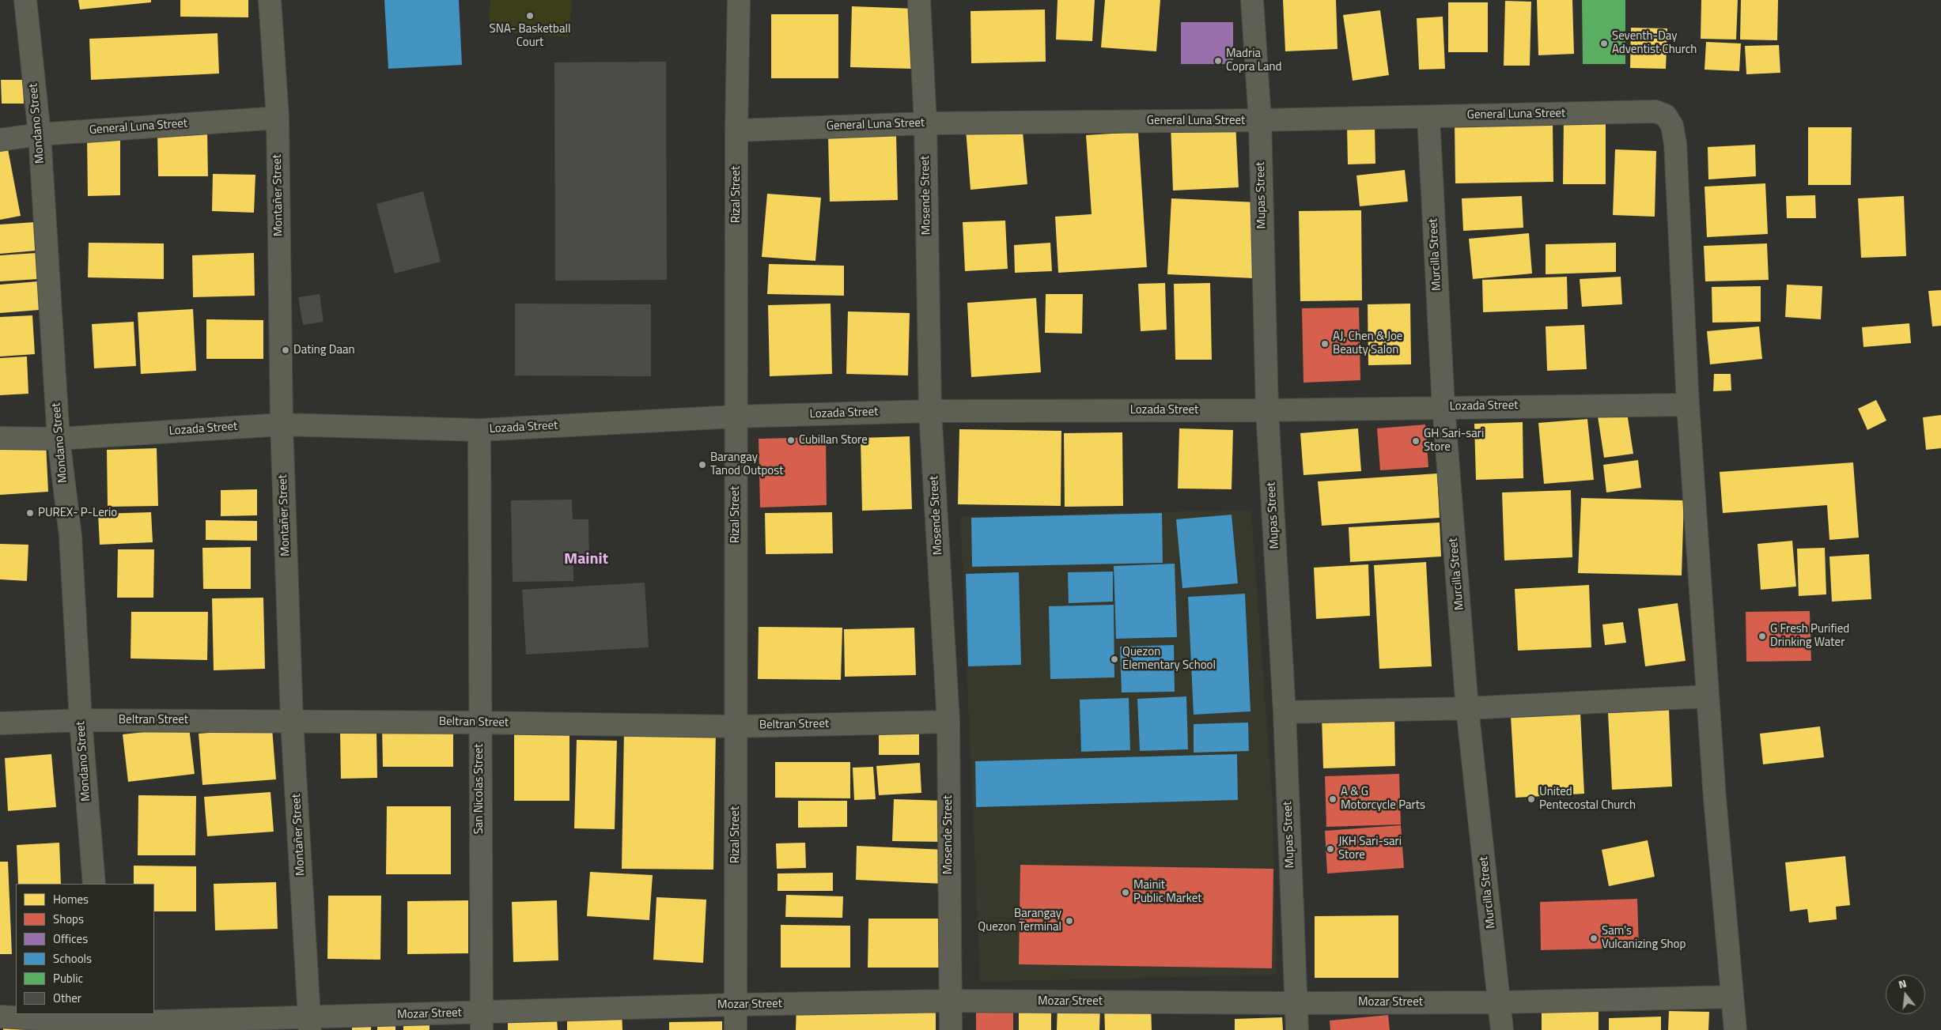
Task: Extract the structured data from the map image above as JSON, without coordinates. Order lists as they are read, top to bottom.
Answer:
{
  "streets": {
    "street": [
      "General Luna Street",
      "Mondano Street",
      "Rizal Street",
      "Montañer Street",
      "Mosende Street",
      "Mupas Street",
      "Murcilla Street",
      "Lozada Street",
      "Beltran Street",
      "San Nicolas Street",
      "Mozar Street"
    ]
  },
  "crossings": [
    ["General Luna Street", "Mondano Street"],
    ["General Luna Street", "Rizal Street"],
    ["General Luna Street", "Montañer Street"],
    ["General Luna Street", "Mosende Street"],
    ["General Luna Street", "Mupas Street"],
    ["General Luna Street", "Murcilla Street"],
    ["General Luna Street", "Lozada Street"],
    ["Mondano Street", "Lozada Street"],
    ["Mondano Street", "Beltran Street"],
    ["Rizal Street", "Lozada Street"],
    ["Rizal Street", "Beltran Street"],
    ["Rizal Street", "Mozar Street"],
    ["Montañer Street", "Lozada Street"],
    ["Montañer Street", "Beltran Street"],
    ["Montañer Street", "Mozar Street"],
    ["Mosende Street", "Lozada Street"],
    ["Mosende Street", "Beltran Street"],
    ["Mosende Street", "Mozar Street"],
    ["Mupas Street", "Lozada Street"],
    ["Mupas Street", "Mozar Street"],
    ["Murcilla Street", "Lozada Street"],
    ["Murcilla Street", "Mozar Street"],
    ["Lozada Street", "San Nicolas Street"],
    ["Beltran Street", "San Nicolas Street"],
    ["San Nicolas Street", "Mozar Street"]
  ],
  "districts": ["Mainit"],
  "places": [
    "SNA- Basketball Court",
    "Seventh-Day Adventist Church",
    "Madria Copra Land",
    "AJ, Chen & Joe Beauty Salon",
    "Dating Daan",
    "Cubillan Store",
    "GH Sari-sari Store",
    "Barangay Tanod Outpost",
    "PUREX- P-Lerio",
    "G Fresh Purified Drinking Water",
    "Quezon Elementary School",
    "A & G Motorcycle Parts",
    "United Pentecostal Church",
    "JKH Sari-sari Store",
    "Mainit Public Market",
    "Barangay Quezon Terminal",
    "Sam's Vulcanizing Shop"
  ],
  "legend": [
    "Homes",
    "Shops",
    "Offices",
    "Schools",
    "Public",
    "Other"
  ],
  "north": "top"
}
